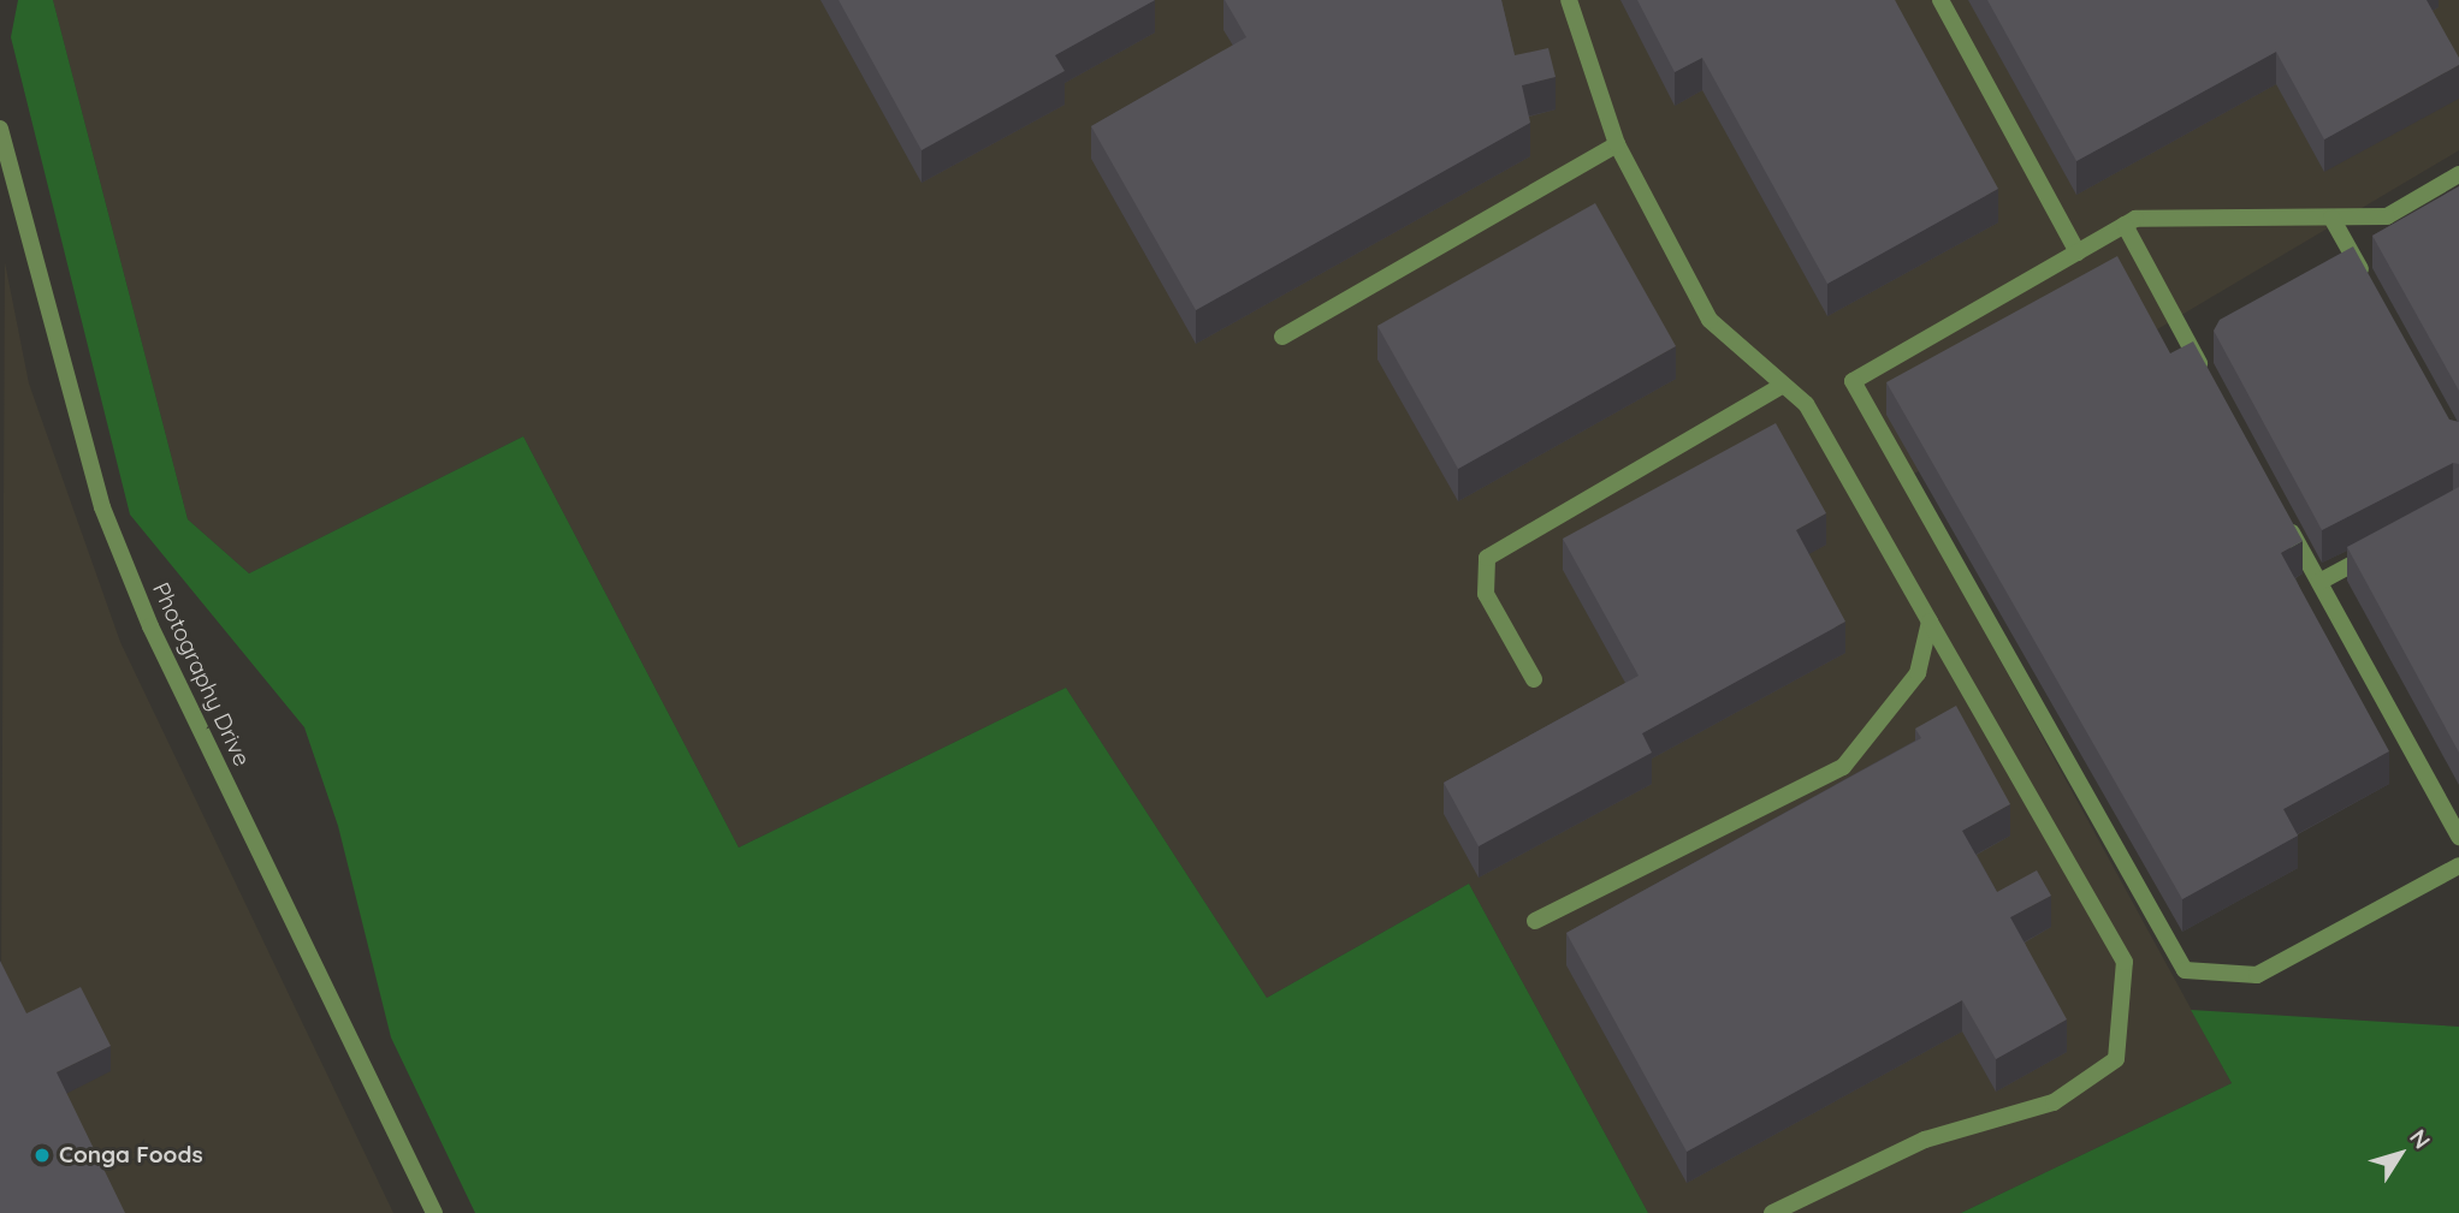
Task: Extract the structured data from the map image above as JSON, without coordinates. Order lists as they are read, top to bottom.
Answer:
{
  "streets": {
    "lane": ["Photography Drive"]
  },
  "places": ["Conga Foods"],
  "north": "top right"
}
